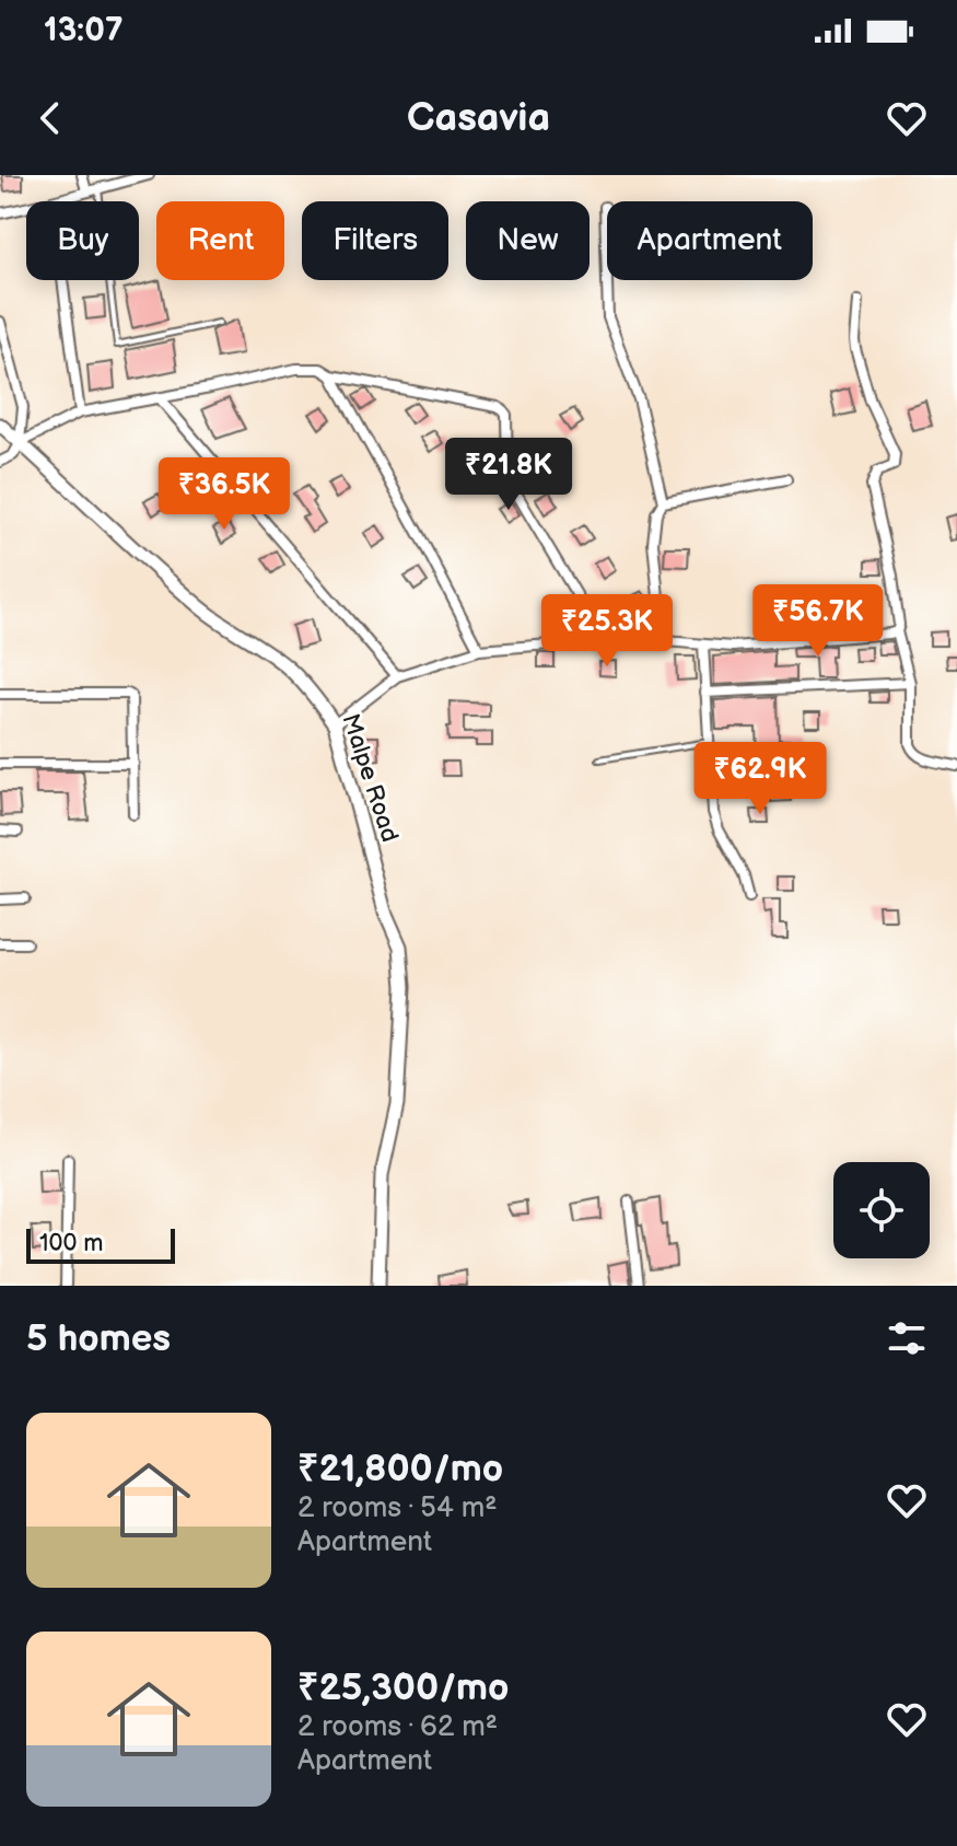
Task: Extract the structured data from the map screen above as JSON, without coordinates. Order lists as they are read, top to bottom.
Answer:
{
  "streets": {
    "street": ["Malpe Road"]
  },
  "scale_bar": "100 m",
  "page": {
    "status": "13:07",
    "header": "Casavia",
    "chip": [
      "Buy",
      "Rent",
      "Filters",
      "New",
      "Apartment"
    ],
    "price": [
      "₹21.8K",
      "₹36.5K",
      "₹56.7K",
      "₹25.3K",
      "₹62.9K"
    ],
    "scale": "100 m",
    "heading": "5 homes",
    "list": [
      {
        "name": "₹21,800/mo",
        "note": "2 rooms · 54 m² · Apartment"
      },
      {
        "name": "₹25,300/mo",
        "note": "2 rooms · 62 m² · Apartment"
      }
    ]
  }
}
